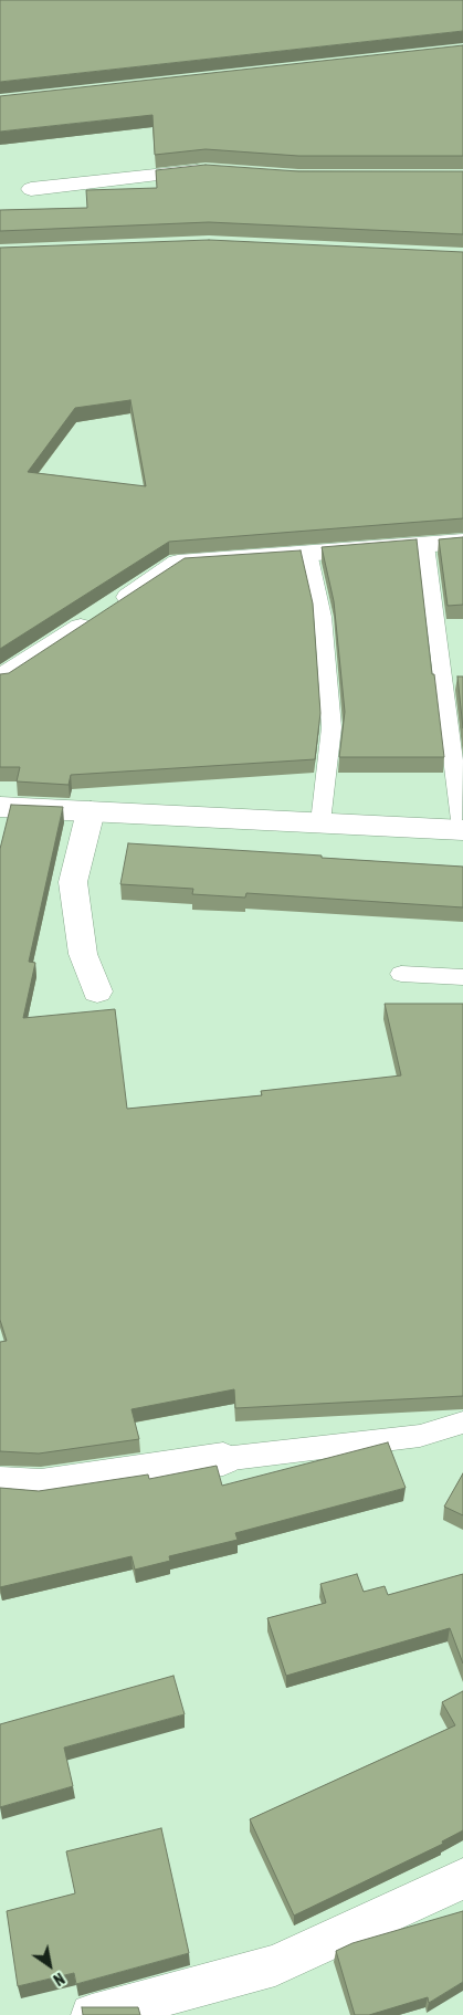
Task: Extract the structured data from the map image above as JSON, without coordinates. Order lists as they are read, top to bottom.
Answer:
{
  "north": "bottom right"
}
